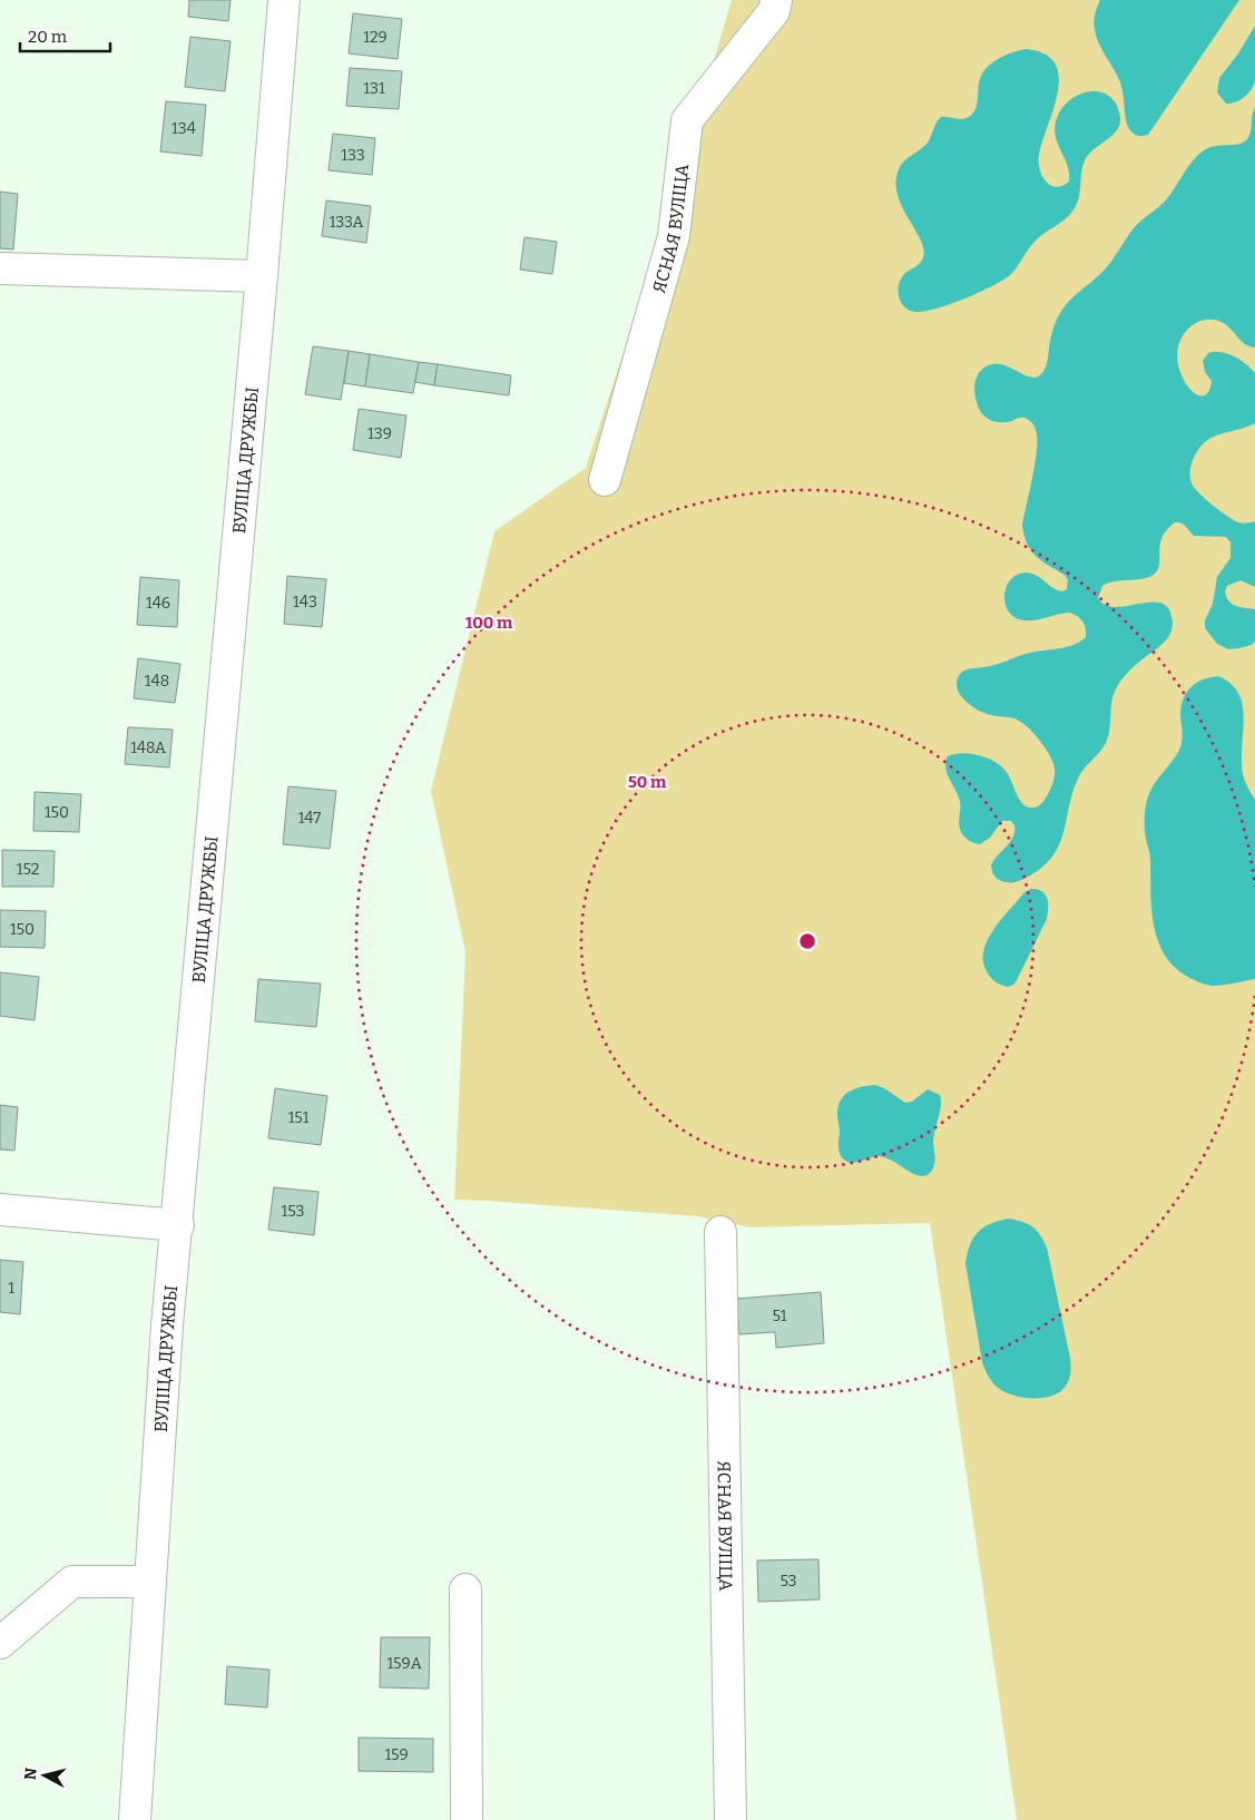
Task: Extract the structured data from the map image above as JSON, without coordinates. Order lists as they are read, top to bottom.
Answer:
{
  "streets": {
    "street": ["ЯСНАЯ ВУЛІЦА", "ВУЛІЦА ДРУЖБЫ"]
  },
  "house_numbers": [
    "129",
    "131",
    "134",
    "133",
    "133А",
    "139",
    "143",
    "146",
    "148",
    "148А",
    "150",
    "147",
    "152",
    "150",
    "151",
    "153",
    "1",
    "51",
    "53",
    "159А",
    "159"
  ],
  "scale_bar": "20 m",
  "north": "left",
  "rings": ["100 m", "50 m"]
}
